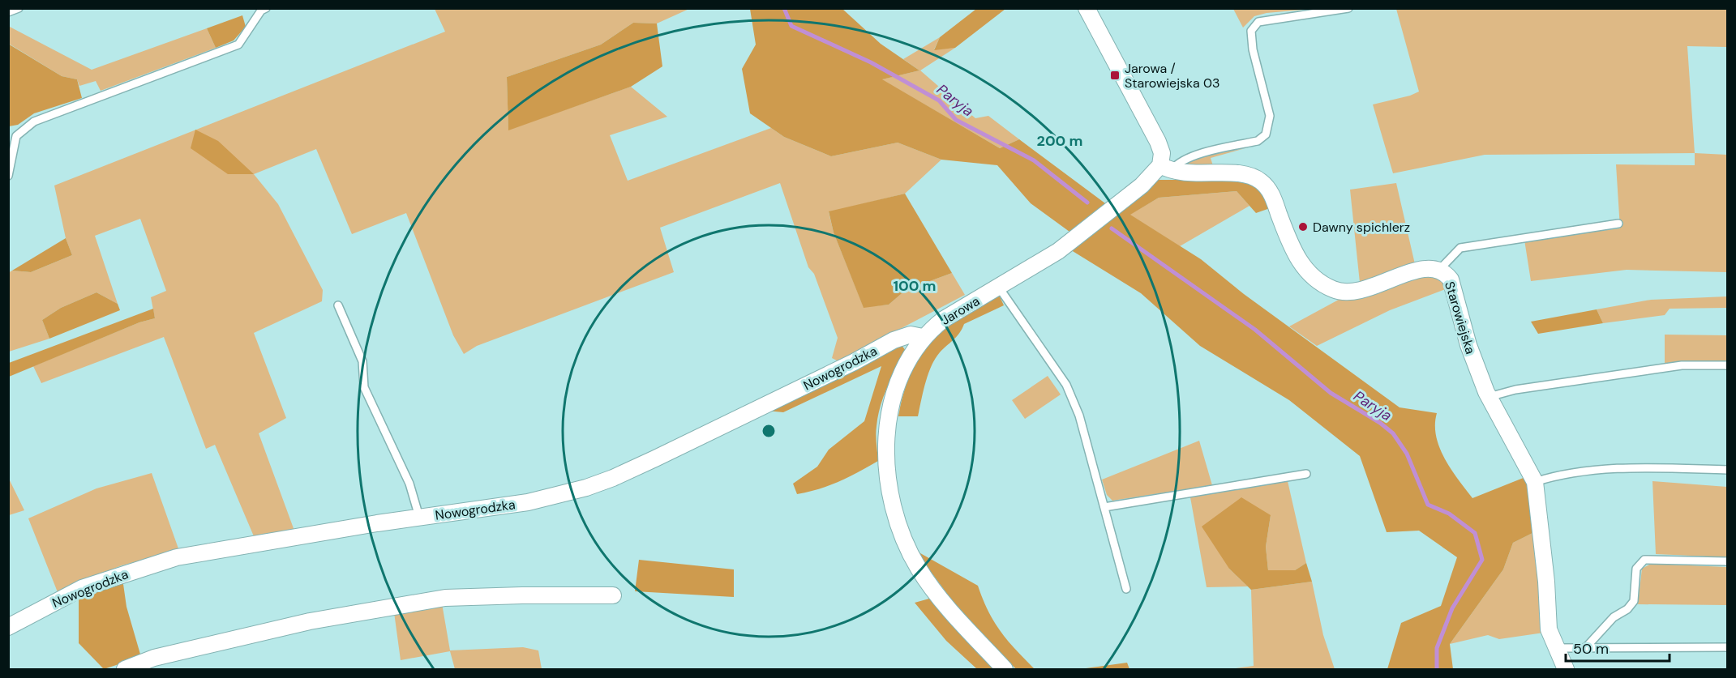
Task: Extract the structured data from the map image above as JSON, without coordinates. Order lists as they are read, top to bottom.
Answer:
{
  "streets": {
    "street": ["Jarowa", "Starowiejska", "Nowogrodzka"]
  },
  "crossings": [
    ["Jarowa", "Starowiejska"],
    ["Jarowa", "Nowogrodzka"]
  ],
  "water": ["Paryja"],
  "places": {
    "transit": ["Jarowa / Starowiejska 03"],
    "other": ["Dawny spichlerz"]
  },
  "scale_bar": "50 m",
  "rings": ["200 m", "100 m"]
}
